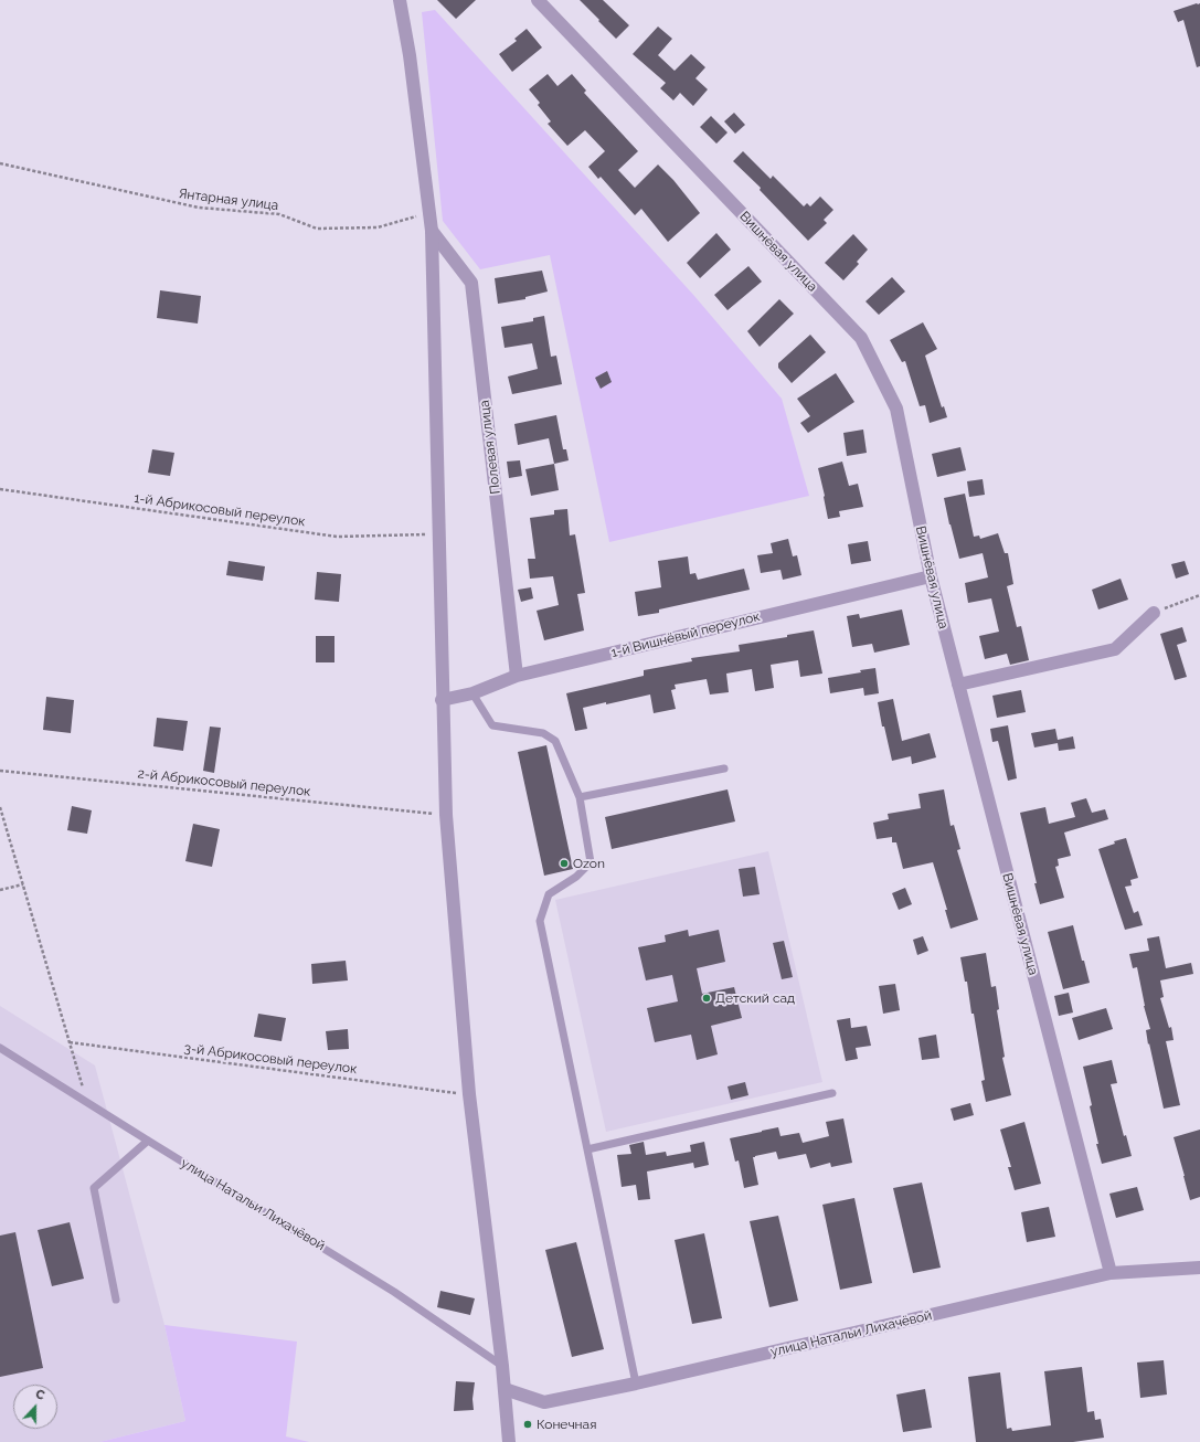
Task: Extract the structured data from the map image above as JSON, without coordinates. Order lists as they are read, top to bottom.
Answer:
{
  "streets": {
    "street": [
      "Вишнёвая улица",
      "Полевая улица",
      "1-й Вишнёвый переулок",
      "улица Натальи Лихачёвой"
    ],
    "path": [
      "Янтарная улица",
      "1-й Абрикосовый переулок",
      "2-й Абрикосовый переулок",
      "3-й Абрикосовый переулок"
    ]
  },
  "crossings": [
    ["Вишнёвая улица", "1-й Вишнёвый переулок"],
    ["Вишнёвая улица", "улица Натальи Лихачёвой"],
    ["Полевая улица", "1-й Вишнёвый переулок"]
  ],
  "places": ["Ozon", "Детский сад", "Конечная"],
  "north": "top"
}
